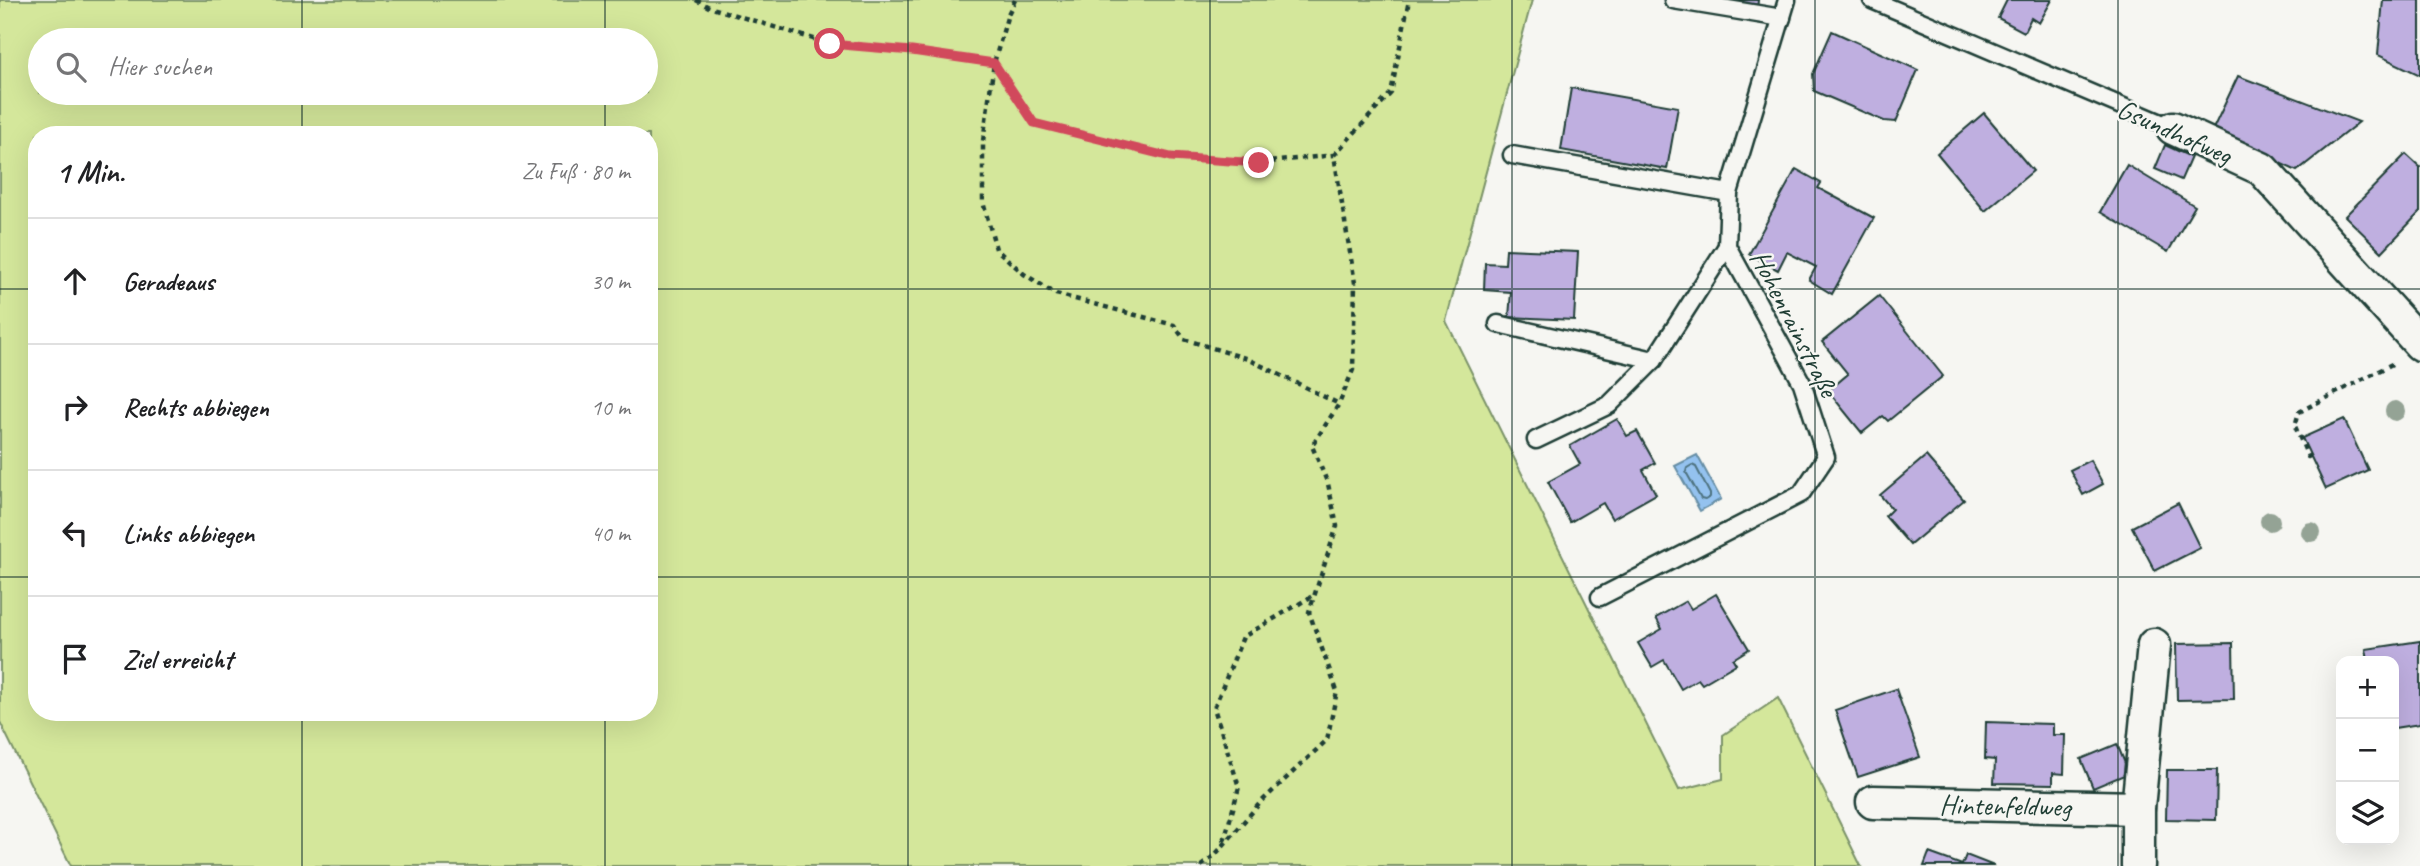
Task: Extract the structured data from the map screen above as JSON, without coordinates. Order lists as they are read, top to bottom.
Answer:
{
  "streets": {
    "street": ["Gsundhofweg", "Hintenfeldweg"],
    "lane": ["Hohenrainstraße"]
  },
  "page": {
    "search": "Hier suchen",
    "heading": ["1 Min.", "Zu Fuß · 80 m"],
    "list": [
      ["Geradeaus", "30 m"],
      ["Rechts abbiegen", "10 m"],
      ["Links abbiegen", "40 m"],
      "Ziel erreicht"
    ],
    "map_buttons": ["+", "−"]
  }
}
